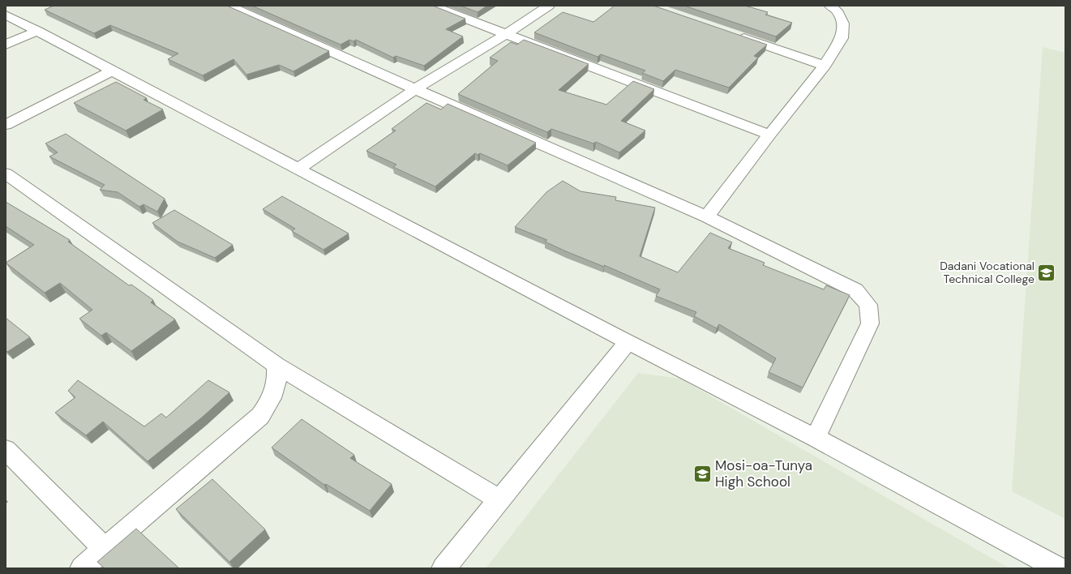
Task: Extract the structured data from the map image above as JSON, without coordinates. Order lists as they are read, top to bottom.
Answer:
{
  "places": {
    "school or university": ["Dadani Vocational Technical College", "Mosi-oa-Tunya High School"]
  }
}
